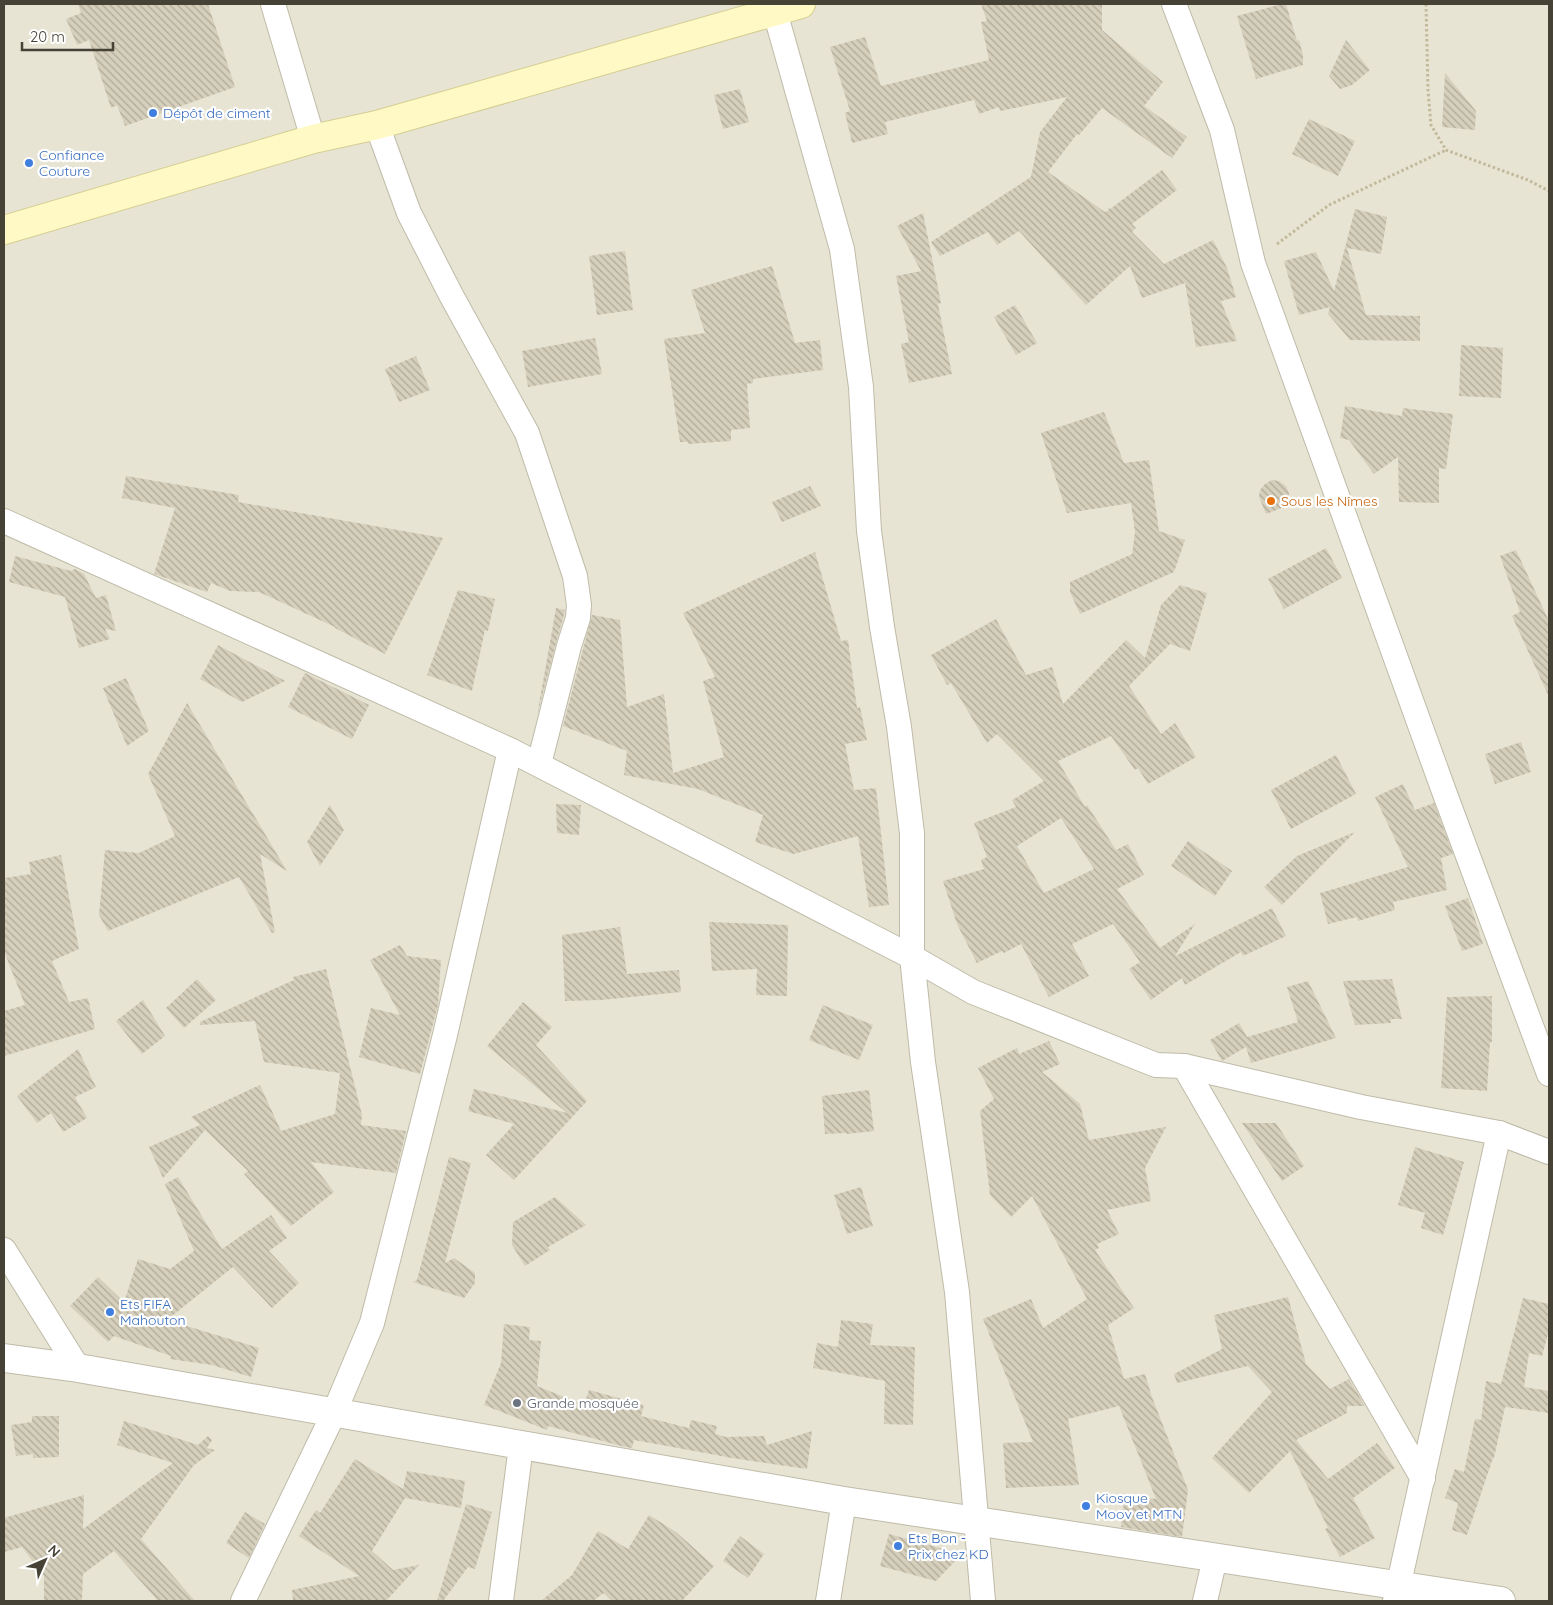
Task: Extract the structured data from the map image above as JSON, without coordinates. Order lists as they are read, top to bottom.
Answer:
{
  "places": [
    "Dépôt de ciment",
    "Confiance Couture",
    "Sous les Nîmes",
    "Ets FIFA Mahouton",
    "Grande mosquée",
    "Kiosque Moov et MTN",
    "Ets Bon - Prix chez KD"
  ],
  "scale_bar": "20 m",
  "north": "top right"
}
